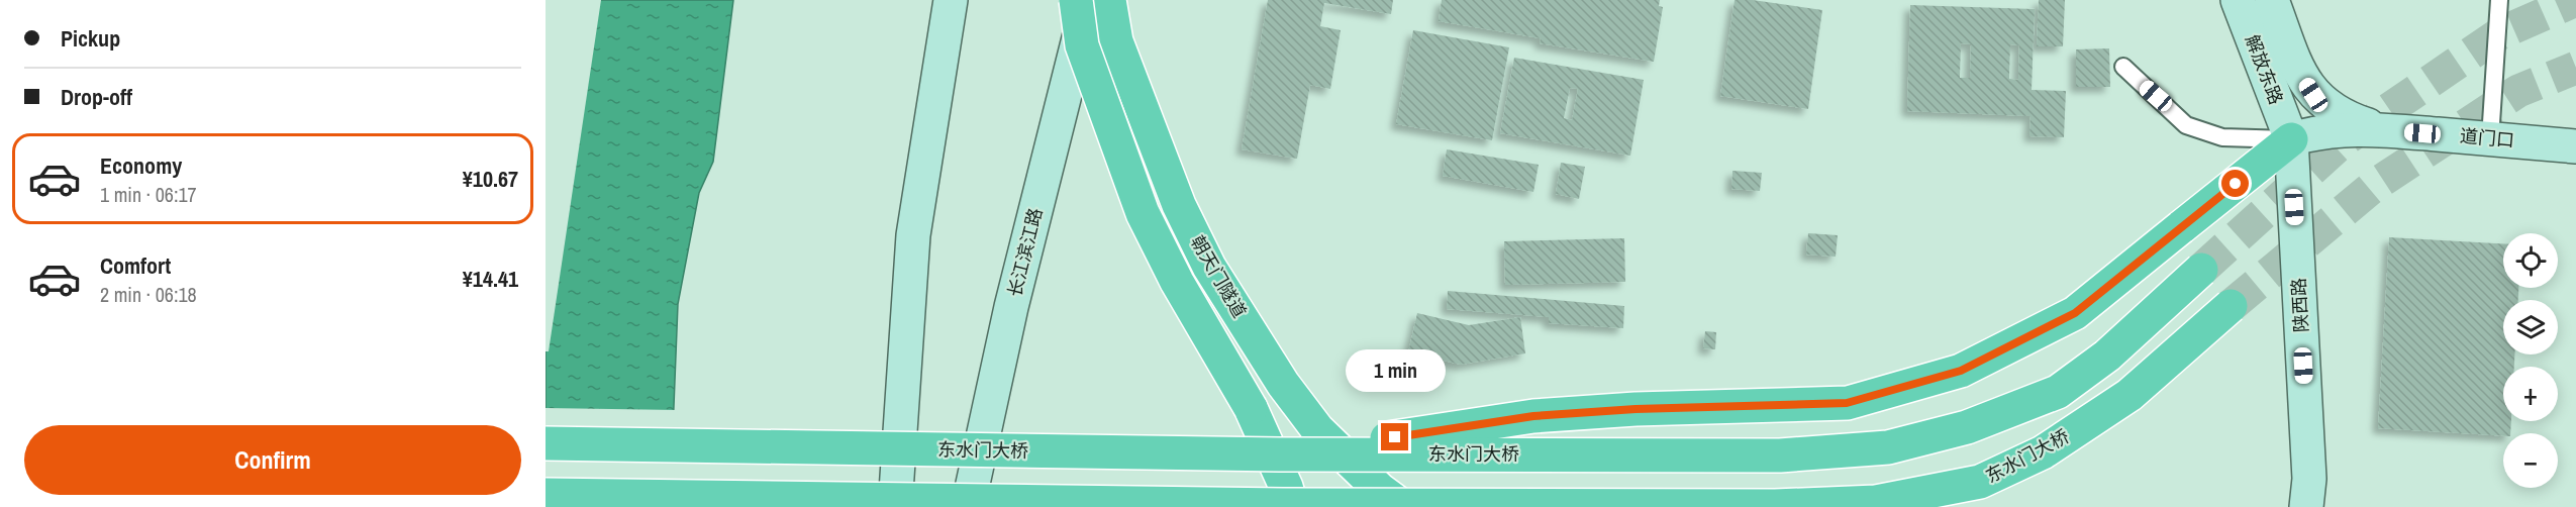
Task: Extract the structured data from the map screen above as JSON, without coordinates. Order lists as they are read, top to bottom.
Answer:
{
  "streets": {
    "main road": [
      "解放东路",
      "道门口",
      "长江滨江路",
      "朝天门隧道",
      "陕西路",
      "东水门大桥"
    ]
  },
  "crossings": [
    ["解放东路", "道门口"],
    ["解放东路", "陕西路"],
    ["道门口", "陕西路"],
    ["朝天门隧道", "东水门大桥"]
  ],
  "page": {
    "banner": ["Pickup", "Drop-off"],
    "list": [
      {
        "name": "Economy",
        "note": "1 min · 06:17",
        "value": "¥10.67"
      },
      {
        "name": "Comfort",
        "note": "2 min · 06:18",
        "value": "¥14.41"
      }
    ],
    "map_buttons": ["+", "−"],
    "bubble": "1 min",
    "buttons": "Confirm"
  }
}
